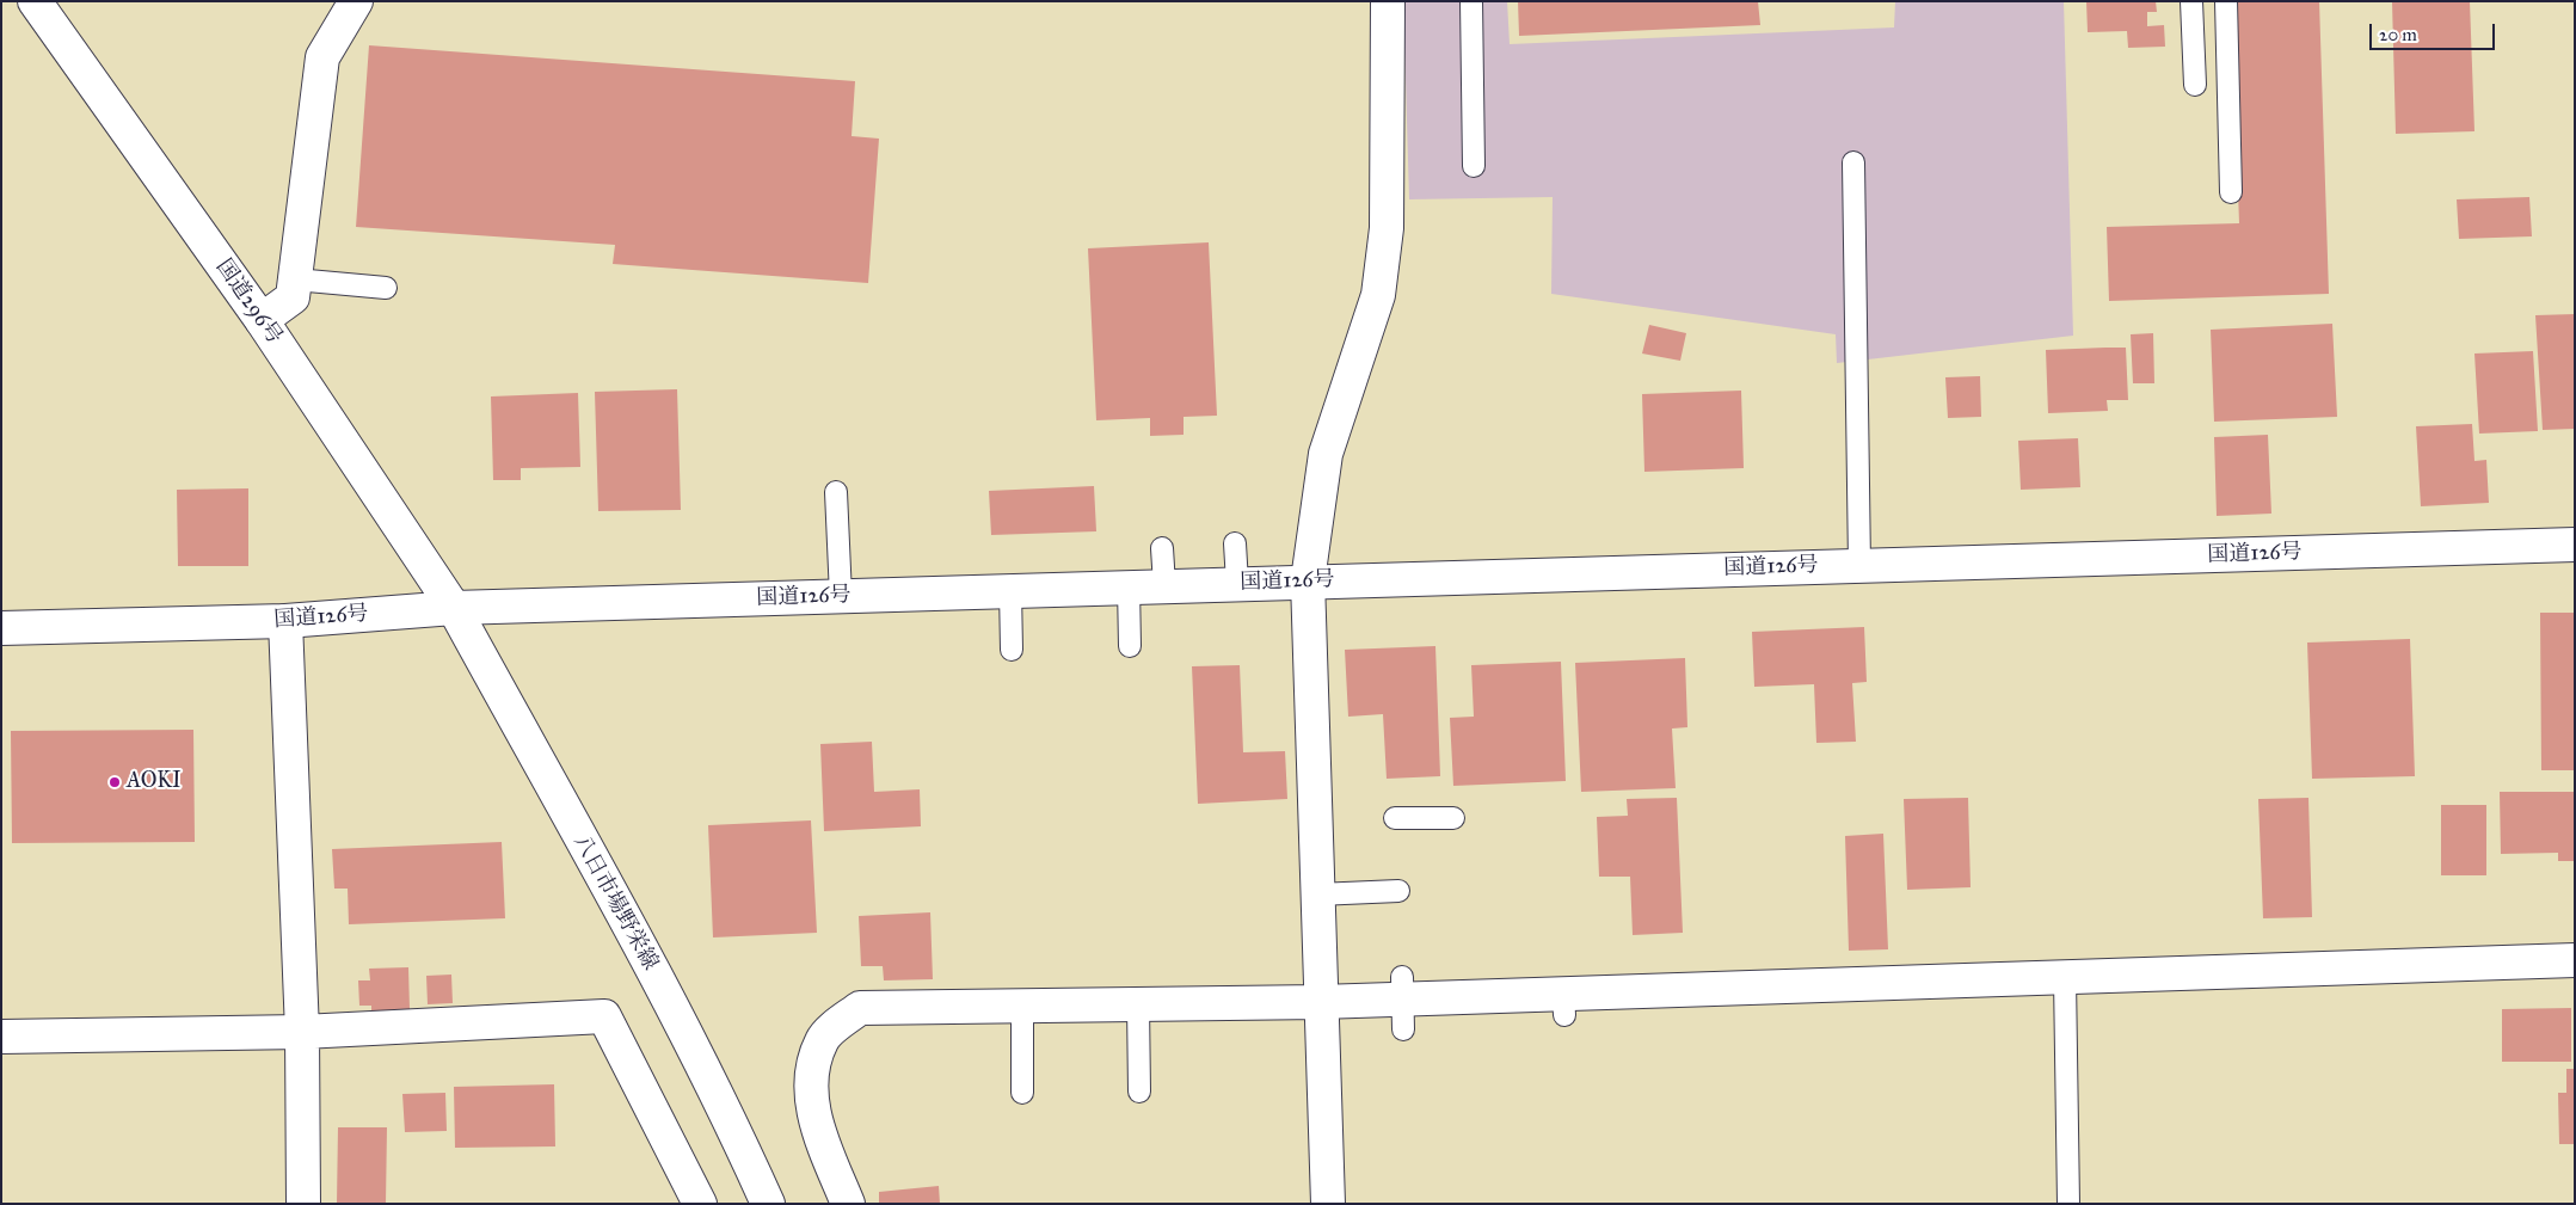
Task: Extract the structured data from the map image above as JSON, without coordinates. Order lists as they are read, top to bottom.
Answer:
{
  "streets": {
    "main road": ["国道296号", "国道126号", "八日市場野栄線"]
  },
  "crossings": [
    ["国道296号", "国道126号"],
    ["国道296号", "八日市場野栄線"],
    ["国道126号", "八日市場野栄線"]
  ],
  "places": ["AOKI"],
  "scale_bar": "20 m"
}
